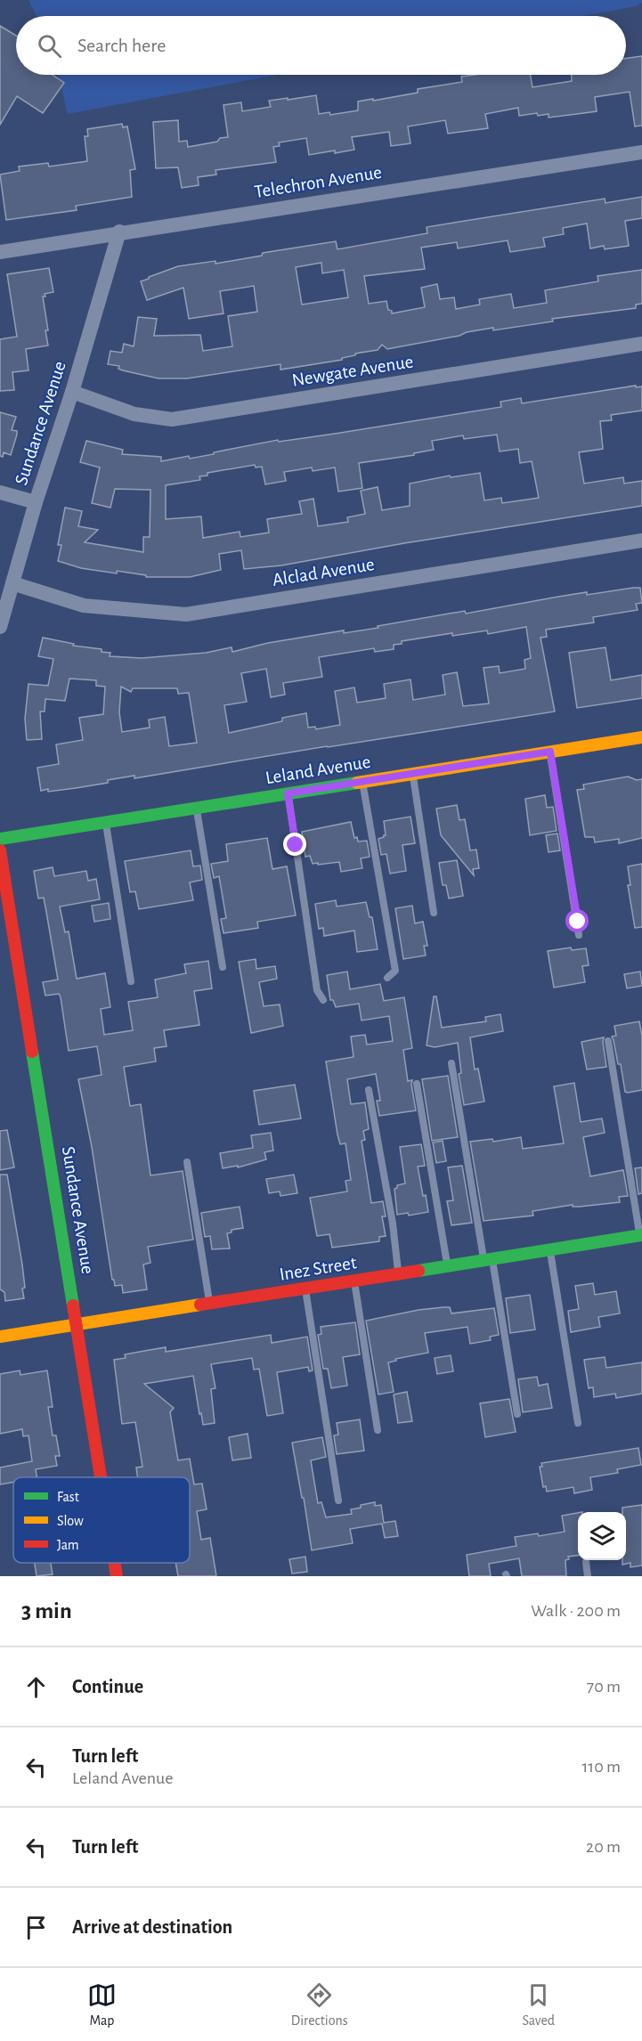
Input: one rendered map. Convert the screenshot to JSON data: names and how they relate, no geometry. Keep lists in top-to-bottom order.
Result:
{
  "streets": {
    "street": [
      "Telechron Avenue",
      "Newgate Avenue",
      "Sundance Avenue",
      "Alclad Avenue",
      "Leland Avenue",
      "Inez Street"
    ]
  },
  "crossings": [
    ["Telechron Avenue", "Sundance Avenue"],
    ["Newgate Avenue", "Sundance Avenue"],
    ["Sundance Avenue", "Alclad Avenue"],
    ["Sundance Avenue", "Inez Street"]
  ],
  "legend": ["Fast", "Slow", "Jam"],
  "page": {
    "search": "Search here",
    "heading": ["3 min", "Walk · 200 m"],
    "list": [
      ["Continue", "70 m"],
      ["Turn left", "Leland Avenue", "110 m"],
      ["Turn left", "20 m"],
      "Arrive at destination"
    ],
    "nav": ["Map", "Directions", "Saved"]
  }
}
